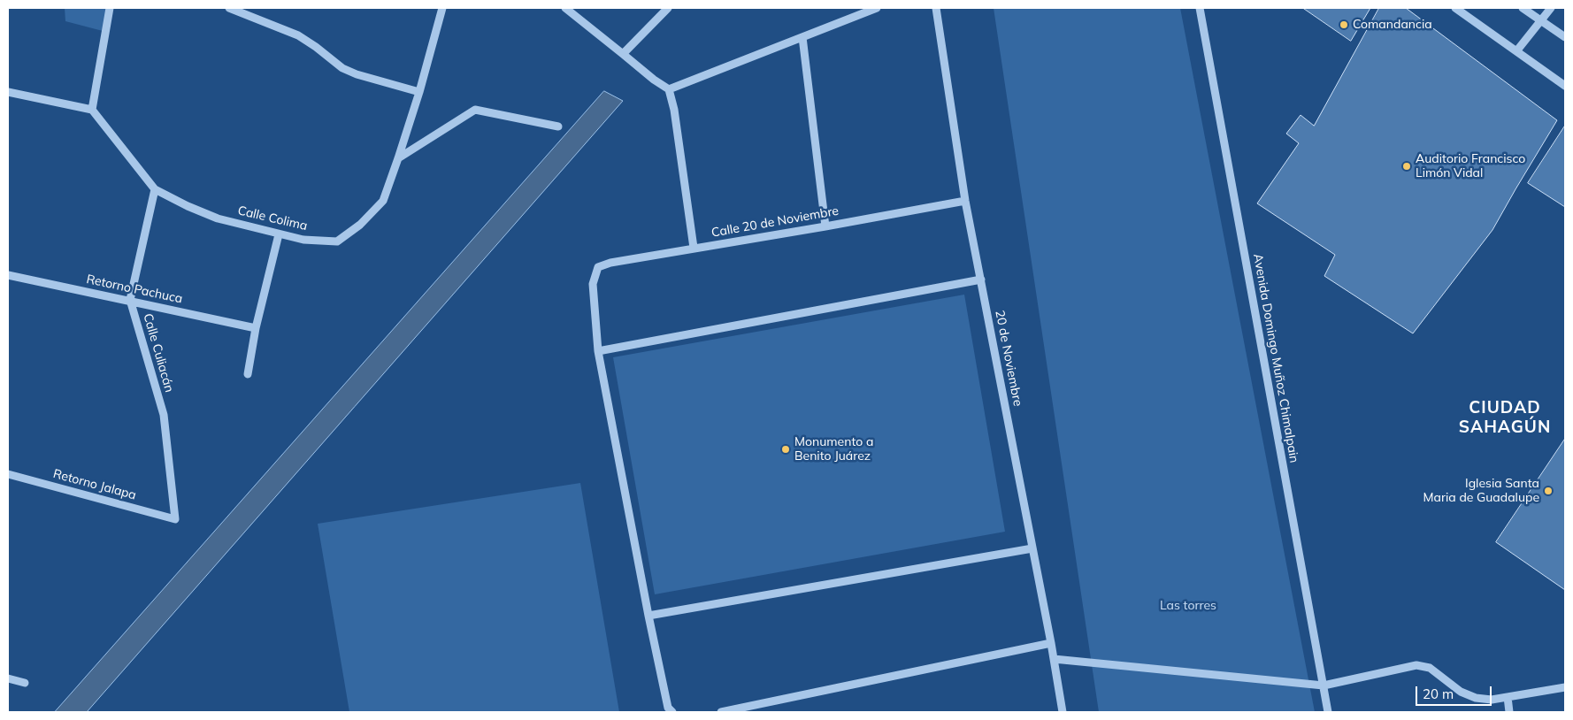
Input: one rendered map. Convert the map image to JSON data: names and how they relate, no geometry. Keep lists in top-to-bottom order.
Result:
{
  "streets": {
    "street": [
      "Calle Colima",
      "Calle 20 de Noviembre",
      "Retorno Pachuca",
      "Calle Culiacán",
      "20 de Noviembre",
      "Avenida Domingo Muñoz Chimalpain",
      "Retorno Jalapa"
    ]
  },
  "crossings": [
    ["Calle Colima", "Calle Culiacán"],
    ["Calle 20 de Noviembre", "20 de Noviembre"],
    ["Retorno Pachuca", "Calle Culiacán"],
    ["Calle Culiacán", "Retorno Jalapa"]
  ],
  "districts": ["CIUDAD SAHAGÚN"],
  "parks": ["Las torres"],
  "places": [
    "Comandancia",
    "Auditorio Francisco Limón Vidal",
    "Monumento a Benito Juárez",
    "Iglesia Santa Maria de Guadalupe"
  ],
  "scale_bar": "20 m"
}
